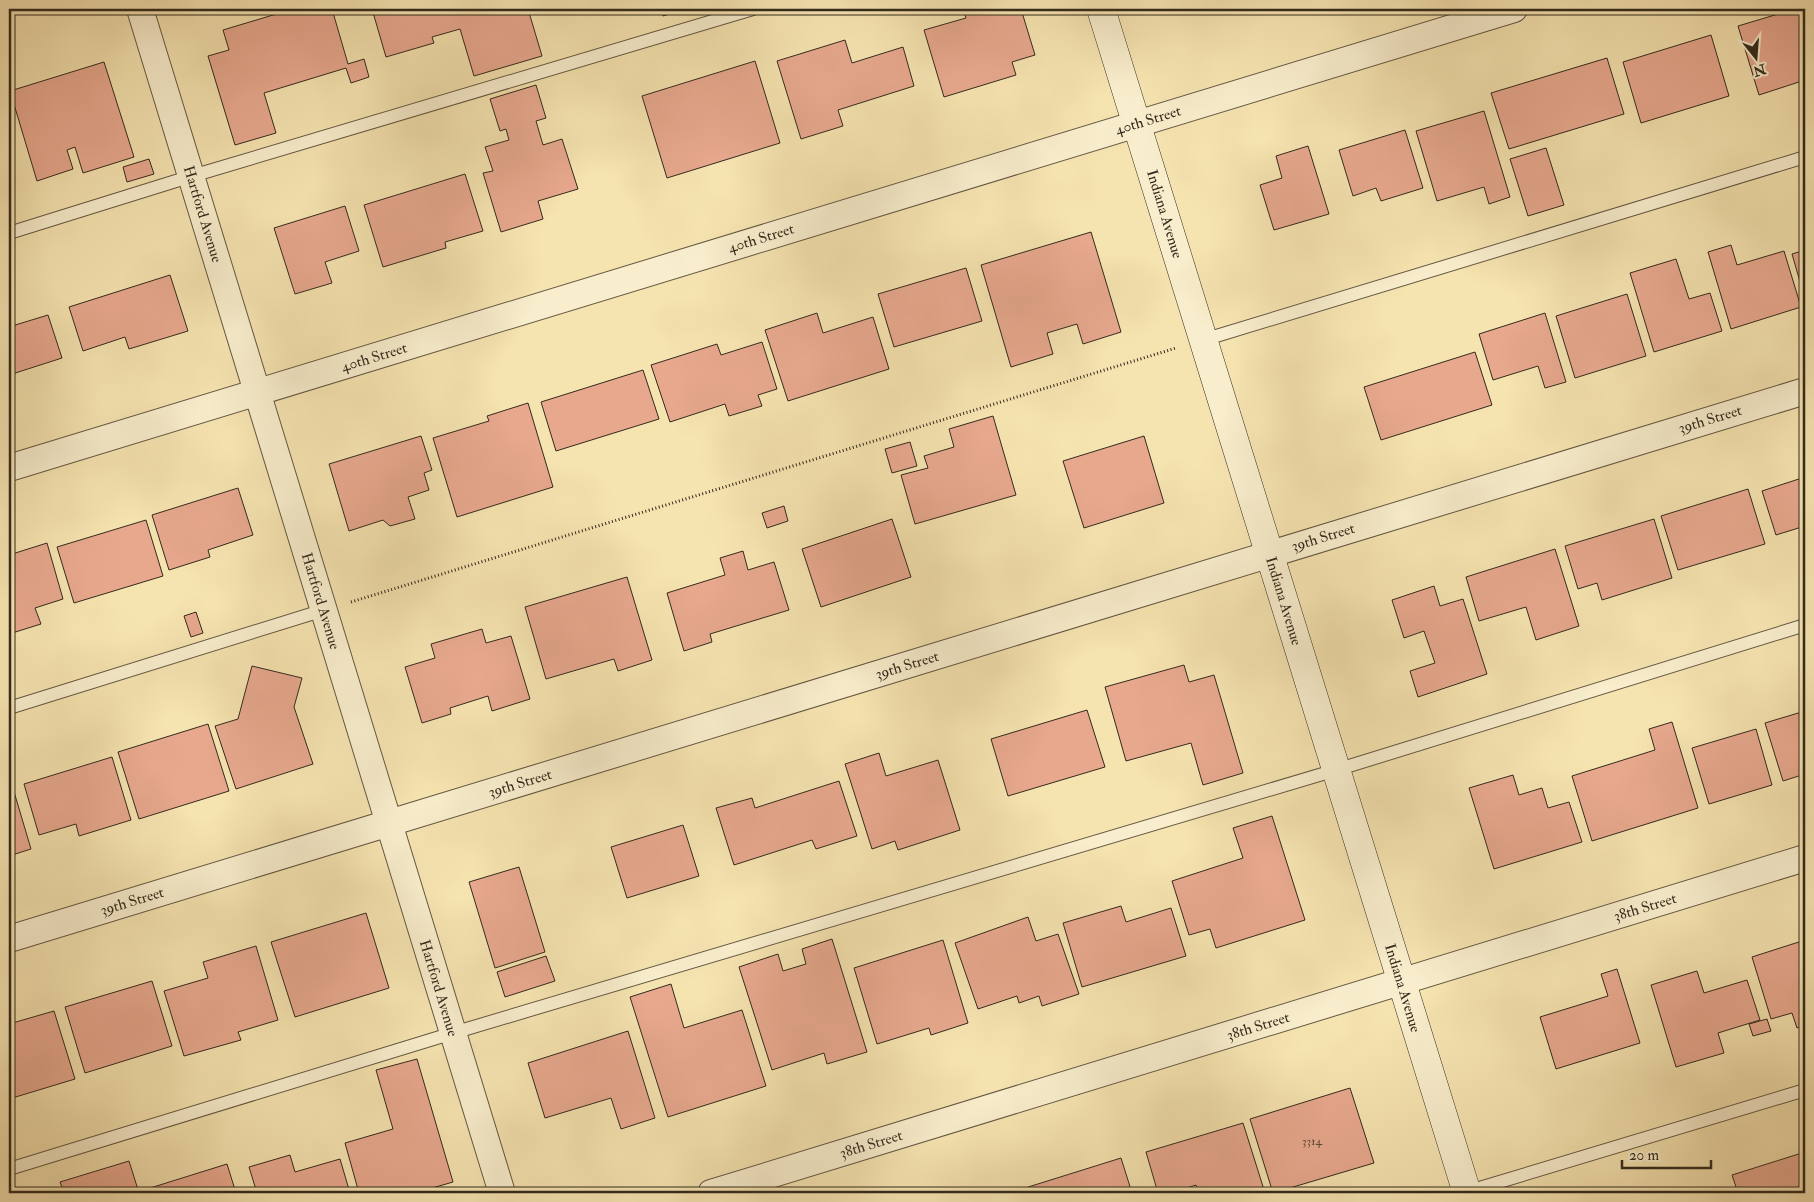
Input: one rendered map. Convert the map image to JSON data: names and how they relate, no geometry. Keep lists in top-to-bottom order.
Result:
{
  "streets": {
    "main road": ["Indiana Avenue"],
    "street": [
      "40th Street",
      "Hartford Avenue",
      "39th Street",
      "38th Street"
    ]
  },
  "crossings": [
    ["40th Street", "Hartford Avenue"],
    ["40th Street", "Indiana Avenue"],
    ["Hartford Avenue", "39th Street"],
    ["Indiana Avenue", "39th Street"],
    ["Indiana Avenue", "38th Street"]
  ],
  "house_numbers": ["3314"],
  "scale_bar": "20 m",
  "north": "bottom"
}
